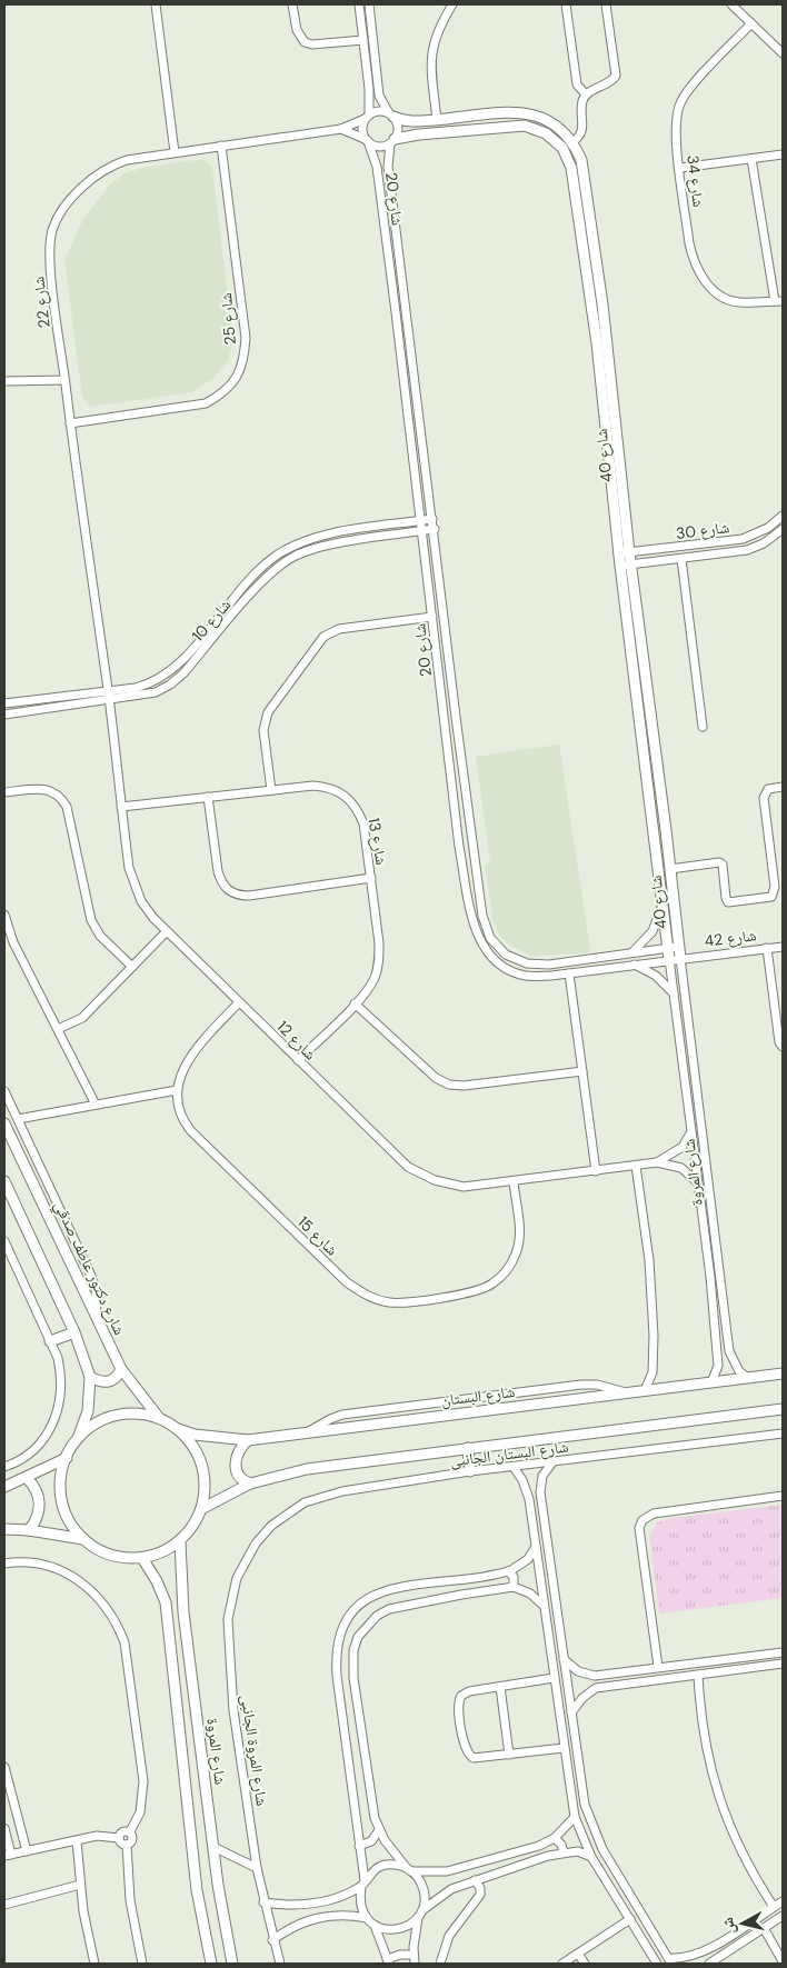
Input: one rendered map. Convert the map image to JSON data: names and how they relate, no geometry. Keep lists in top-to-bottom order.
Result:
{
  "streets": {
    "street": [
      "شارع 34",
      "شارع 20",
      "شارع 22",
      "شارع 25",
      "شارع 40",
      "شارع 30",
      "شارع 10",
      "شارع 13",
      "شارع 42",
      "شارع 12",
      "شارع المروة",
      "شارع 15",
      "شارع دكتور عاطف صدقي",
      "شارع البستان",
      "شارع البستان الجانبى",
      "شارع المروة الجانبى"
    ]
  },
  "crossings": [
    ["شارع 20", "شارع 22"],
    ["شارع 20", "شارع 40"],
    ["شارع 20", "شارع 10"],
    ["شارع 20", "شارع 42"],
    ["شارع 20", "شارع المروة"],
    ["شارع 22", "شارع 25"],
    ["شارع 22", "شارع 40"],
    ["شارع 22", "شارع 10"],
    ["شارع 22", "شارع 12"],
    ["شارع 40", "شارع 30"],
    ["شارع 40", "شارع 42"],
    ["شارع 40", "شارع المروة"],
    ["شارع 10", "شارع 12"],
    ["شارع 13", "شارع 12"],
    ["شارع 42", "شارع المروة"],
    ["شارع 12", "شارع المروة"],
    ["شارع 12", "شارع 15"],
    ["شارع المروة", "شارع دكتور عاطف صدقي"],
    ["شارع المروة", "شارع البستان"],
    ["شارع دكتور عاطف صدقي", "شارع البستان"],
    ["شارع البستان الجانبى", "شارع المروة الجانبى"]
  ],
  "north": "left"
}
